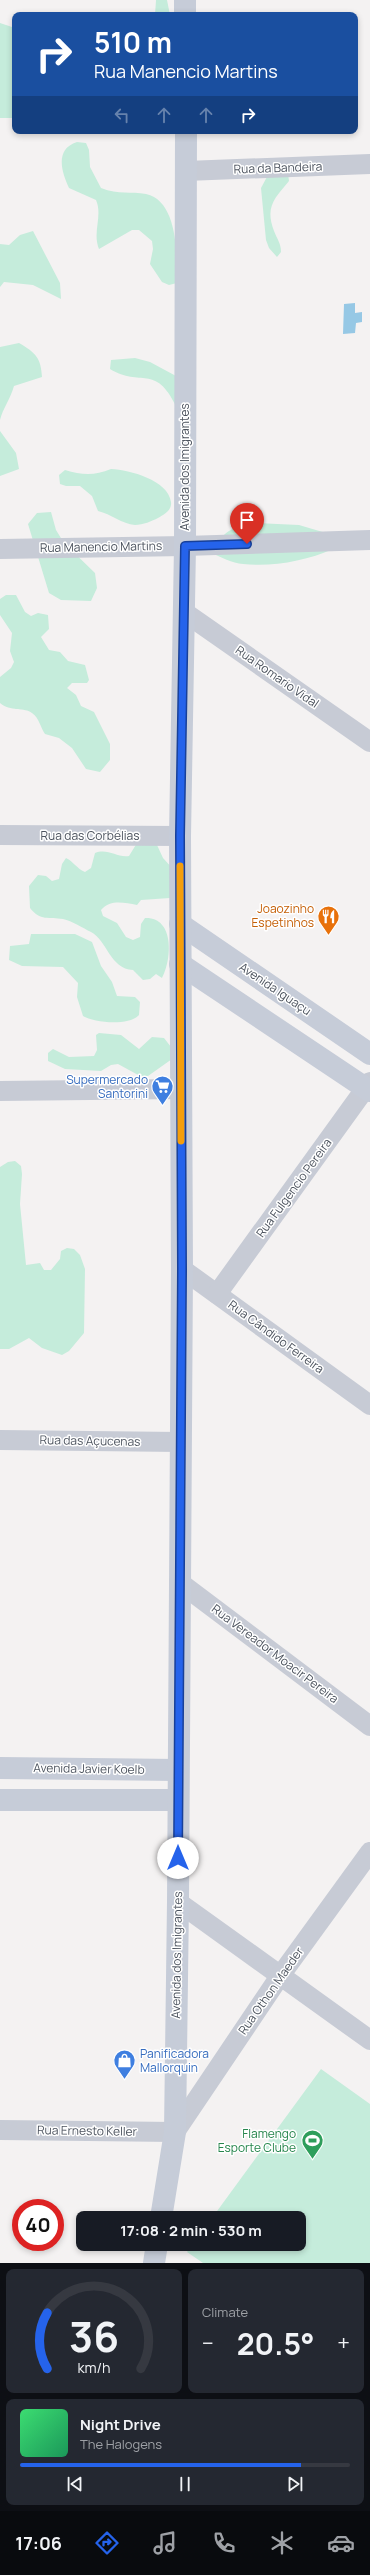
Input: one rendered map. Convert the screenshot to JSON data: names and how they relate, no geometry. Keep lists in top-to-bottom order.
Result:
{
  "streets": {
    "street": [
      "Rua da Bandeira",
      "Avenida dos Imigrantes",
      "Rua Manencio Martins",
      "Rua Romario Vidal",
      "Rua das Corbélias",
      "Avenida Iguaçu",
      "Rua Fulgencio Pereira",
      "Rua Cândido Ferreira",
      "Rua das Açucenas",
      "Rua Vereador Moacir Pereira",
      "Avenida Javier Koelb",
      "Rua Othon Maeder",
      "Rua Ernesto Keller"
    ]
  },
  "crossings": [
    ["Rua da Bandeira", "Avenida dos Imigrantes"],
    ["Avenida dos Imigrantes", "Rua Manencio Martins"],
    ["Avenida dos Imigrantes", "Rua Romario Vidal"],
    ["Avenida dos Imigrantes", "Rua das Corbélias"],
    ["Avenida dos Imigrantes", "Avenida Iguaçu"],
    ["Avenida dos Imigrantes", "Rua Cândido Ferreira"],
    ["Avenida dos Imigrantes", "Rua das Açucenas"],
    ["Avenida dos Imigrantes", "Rua Vereador Moacir Pereira"],
    ["Avenida dos Imigrantes", "Avenida Javier Koelb"],
    ["Avenida dos Imigrantes", "Rua Othon Maeder"],
    ["Avenida dos Imigrantes", "Rua Ernesto Keller"],
    ["Rua Fulgencio Pereira", "Rua Cândido Ferreira"],
    ["Rua Othon Maeder", "Rua Ernesto Keller"]
  ],
  "places": {
    "restaurant": ["Joaozinho Espetinhos"],
    "supermarket": ["Supermercado Santorini"],
    "shop": ["Panificadora Mallorquin"],
    "sports": ["Flamengo Esporte Clube"]
  },
  "page": {
    "turn": ["510 m", "Rua Manencio Martins"],
    "limit": "40",
    "trip": "17:08 · 2 min · 530 m",
    "tile": "Climate",
    "heat": ["−", "20.5°", "+"],
    "song": ["Night Drive", "The Halogens"],
    "tabs": "17:06",
    "gauge": ["36", "km/h"]
  }
}
